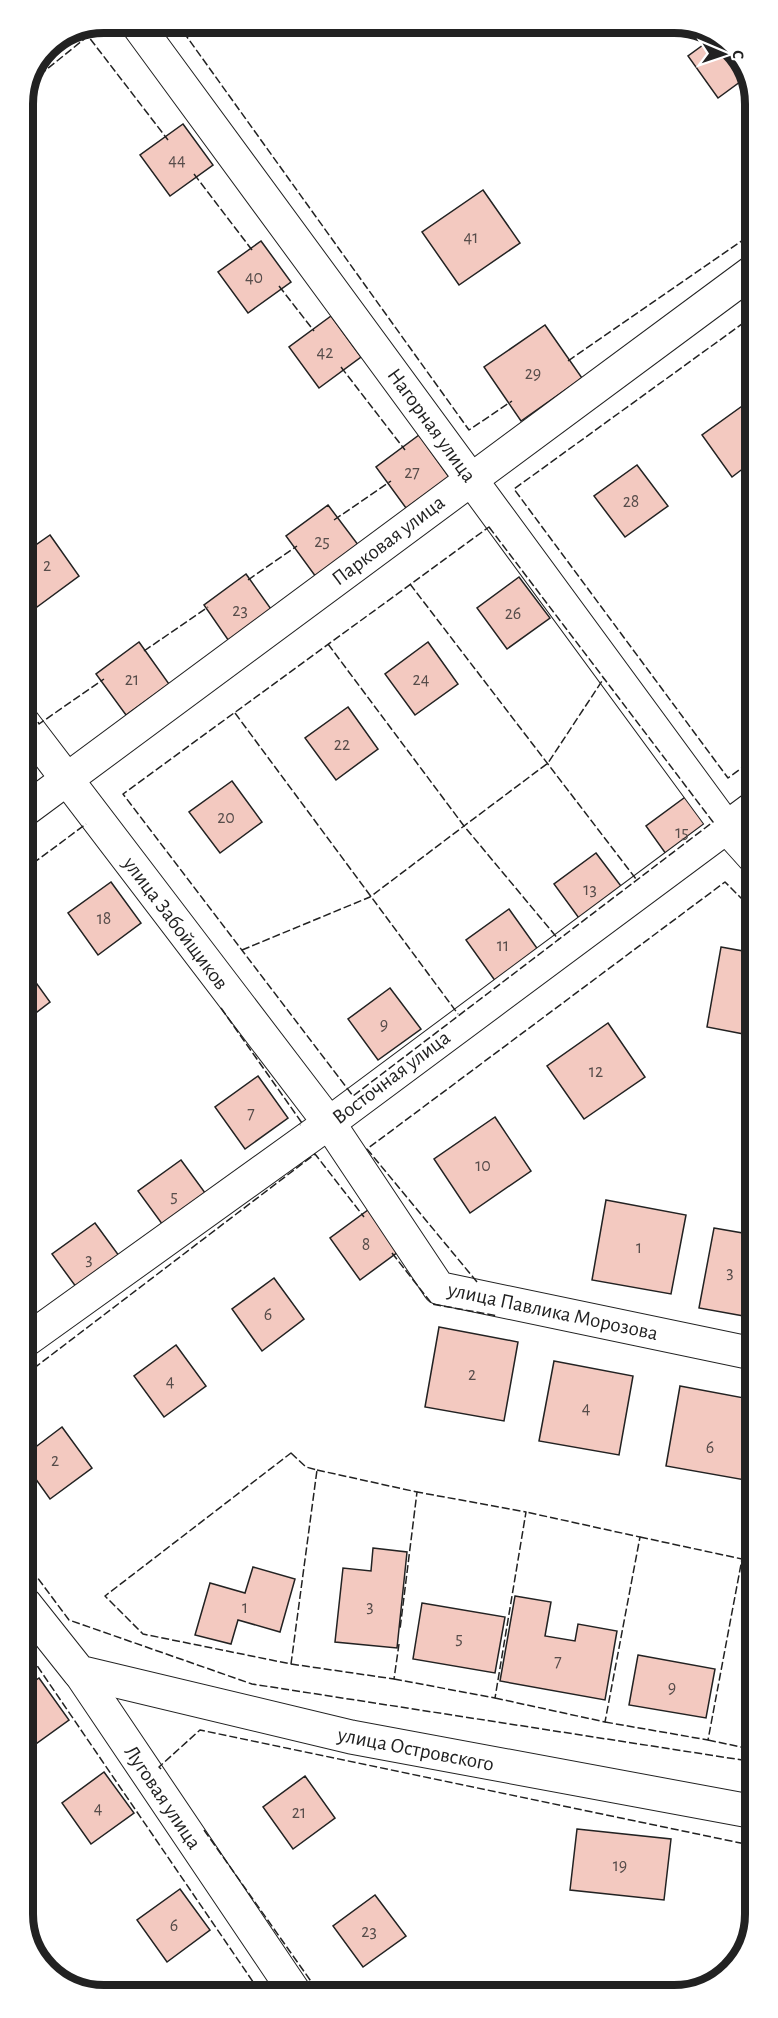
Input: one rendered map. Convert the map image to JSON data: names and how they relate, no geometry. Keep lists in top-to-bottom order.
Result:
{
  "streets": {
    "main road": ["улица Островского", "Луговая улица"],
    "street": [
      "Нагорная улица",
      "Парковая улица",
      "улица Забойщиков",
      "Восточная улица",
      "улица Павлика Морозова"
    ]
  },
  "crossings": [
    ["Нагорная улица", "Парковая улица"],
    ["Нагорная улица", "Восточная улица"],
    ["Парковая улица", "улица Забойщиков"],
    ["улица Забойщиков", "Восточная улица"],
    ["улица Забойщиков", "улица Павлика Морозова"],
    ["Восточная улица", "улица Павлика Морозова"],
    ["улица Островского", "Луговая улица"]
  ],
  "house_numbers": [
    "44",
    "41",
    "40",
    "42",
    "29",
    "27",
    "28",
    "25",
    "2",
    "23",
    "26",
    "21",
    "24",
    "22",
    "20",
    "15",
    "13",
    "18",
    "11",
    "9",
    "12",
    "7",
    "10",
    "5",
    "8",
    "1",
    "3",
    "3",
    "6",
    "2",
    "4",
    "4",
    "6",
    "2",
    "3",
    "1",
    "5",
    "7",
    "9",
    "4",
    "21",
    "19",
    "6",
    "23"
  ],
  "north": "right"
}
